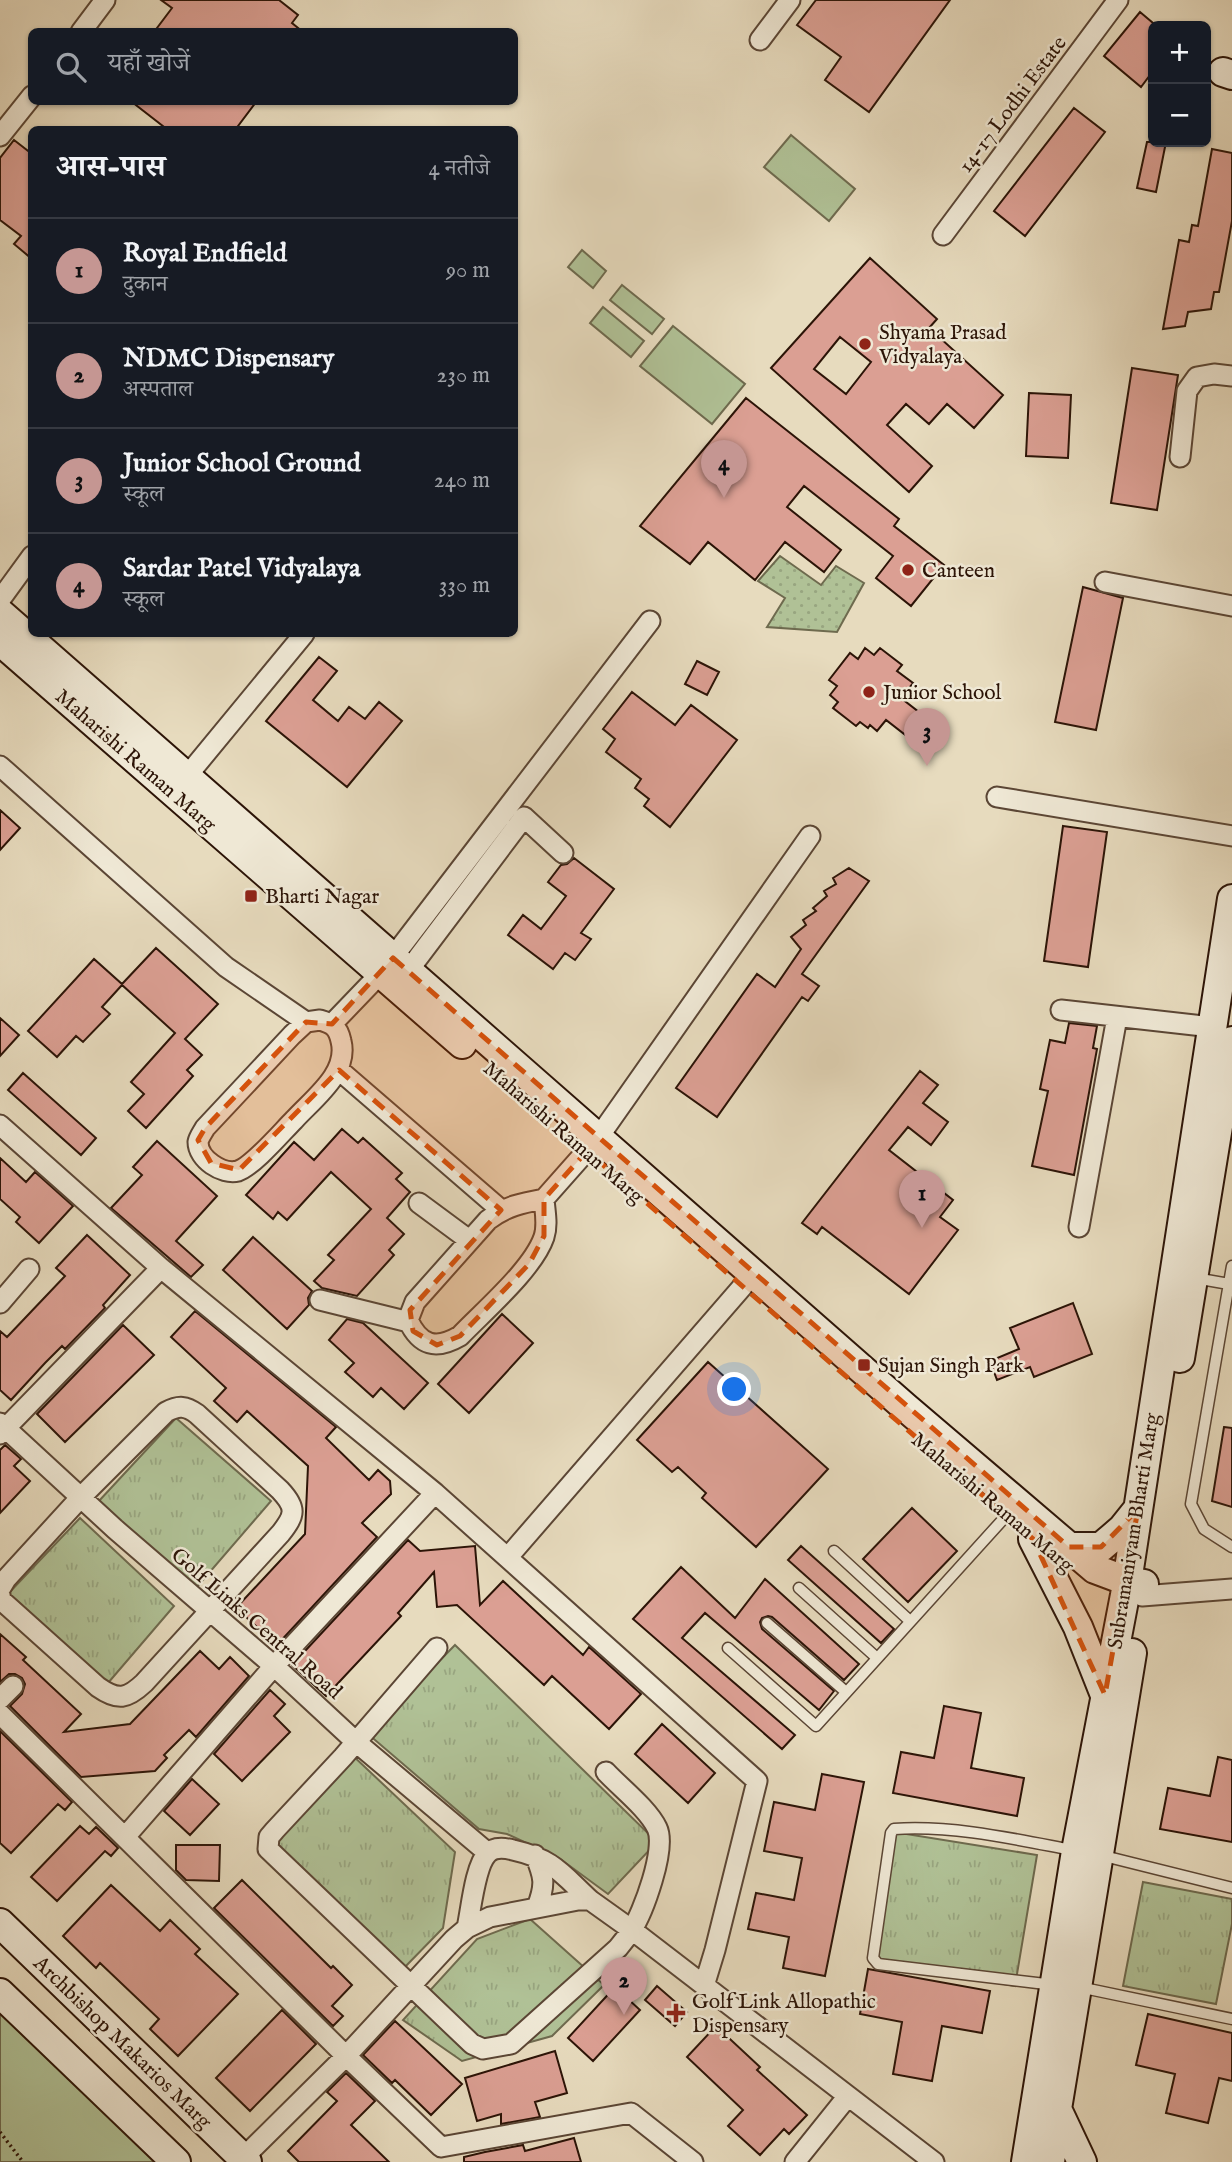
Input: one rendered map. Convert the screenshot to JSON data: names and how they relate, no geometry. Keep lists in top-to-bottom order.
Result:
{
  "streets": {
    "main road": ["Maharishi Raman Marg", "Subramaniyam Bharti Marg", "Archbishop Makarios Marg"],
    "street": ["14-17 Lodhi Estate", "Golf Links Central Road"]
  },
  "crossings": [
    ["Maharishi Raman Marg", "Subramaniyam Bharti Marg"]
  ],
  "places": {
    "other": ["Shyama Prasad Vidyalaya", "Canteen", "Junior School"],
    "transit": ["Bharti Nagar", "Sujan Singh Park"],
    "health": ["Golf Link Allopathic Dispensary"]
  },
  "page": {
    "map_buttons": ["+", "−"],
    "search": "यहाँ खोजें",
    "heading": ["आस-पास", "4 नतीजे"],
    "list": [
      {
        "mark": "1",
        "name": "Royal Endfield",
        "note": "दुकान",
        "value": "90 m"
      },
      {
        "mark": "2",
        "name": "NDMC Dispensary",
        "note": "अस्पताल",
        "value": "230 m"
      },
      {
        "mark": "3",
        "name": "Junior School Ground",
        "note": "स्कूल",
        "value": "240 m"
      },
      {
        "mark": "4",
        "name": "Sardar Patel Vidyalaya",
        "note": "स्कूल",
        "value": "330 m"
      }
    ],
    "pins": [
      "4",
      "3",
      "1",
      "2"
    ]
  }
}
